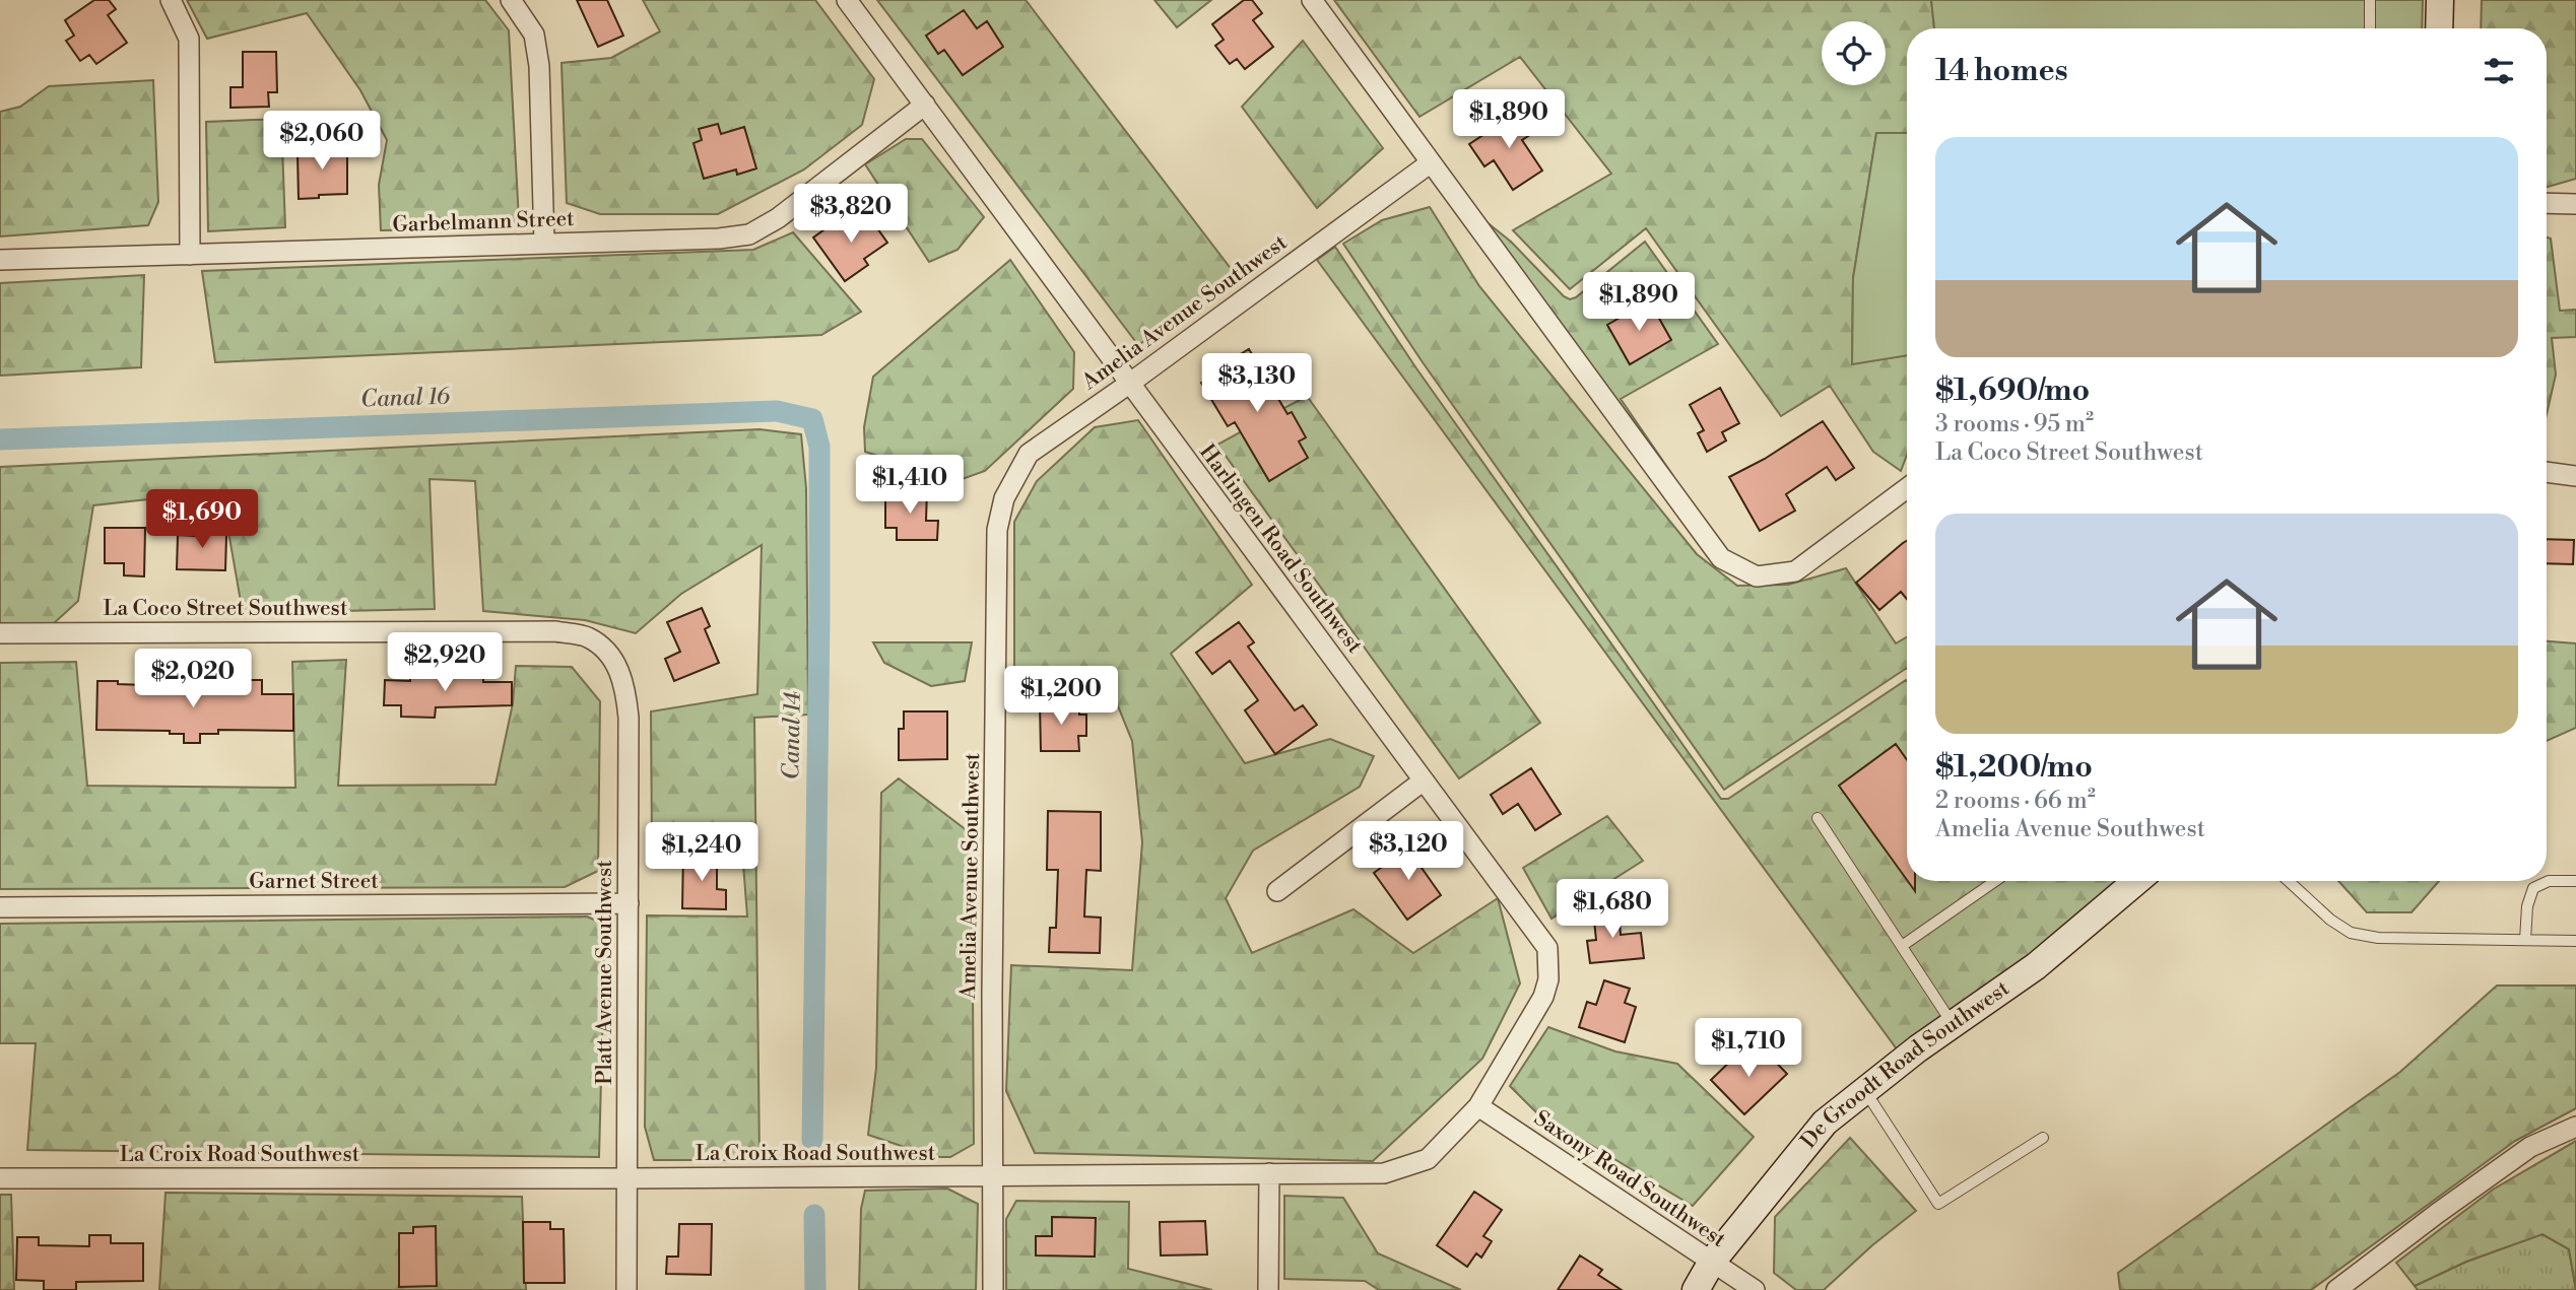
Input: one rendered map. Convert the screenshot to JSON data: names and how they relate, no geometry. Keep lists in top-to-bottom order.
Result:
{
  "streets": {
    "street": [
      "Garbelmann Street",
      "Amelia Avenue Southwest",
      "Harlingen Road Southwest",
      "La Coco Street Southwest",
      "Garnet Street",
      "Platt Avenue Southwest",
      "De Groodt Road Southwest",
      "La Croix Road Southwest",
      "Saxony Road Southwest"
    ]
  },
  "crossings": [
    ["Garbelmann Street", "Harlingen Road Southwest"],
    ["Amelia Avenue Southwest", "Harlingen Road Southwest"],
    ["Amelia Avenue Southwest", "La Croix Road Southwest"],
    ["Harlingen Road Southwest", "La Croix Road Southwest"],
    ["La Coco Street Southwest", "Platt Avenue Southwest"],
    ["Garnet Street", "Platt Avenue Southwest"],
    ["Platt Avenue Southwest", "La Croix Road Southwest"],
    ["De Groodt Road Southwest", "Saxony Road Southwest"],
    ["La Croix Road Southwest", "Saxony Road Southwest"]
  ],
  "water": ["Canal 16", "Canal 14"],
  "page": {
    "heading": "14 homes",
    "price": [
      "$1,890",
      "$2,060",
      "$3,820",
      "$1,890",
      "$3,130",
      "$1,410",
      "$1,690",
      "$2,920",
      "$2,020",
      "$1,200",
      "$3,120",
      "$1,240",
      "$1,680",
      "$1,710"
    ],
    "list": [
      {
        "name": "$1,690/mo",
        "note": "3 rooms · 95 m² · La Coco Street Southwest"
      },
      {
        "name": "$1,200/mo",
        "note": "2 rooms · 66 m² · Amelia Avenue Southwest"
      }
    ]
  }
}
